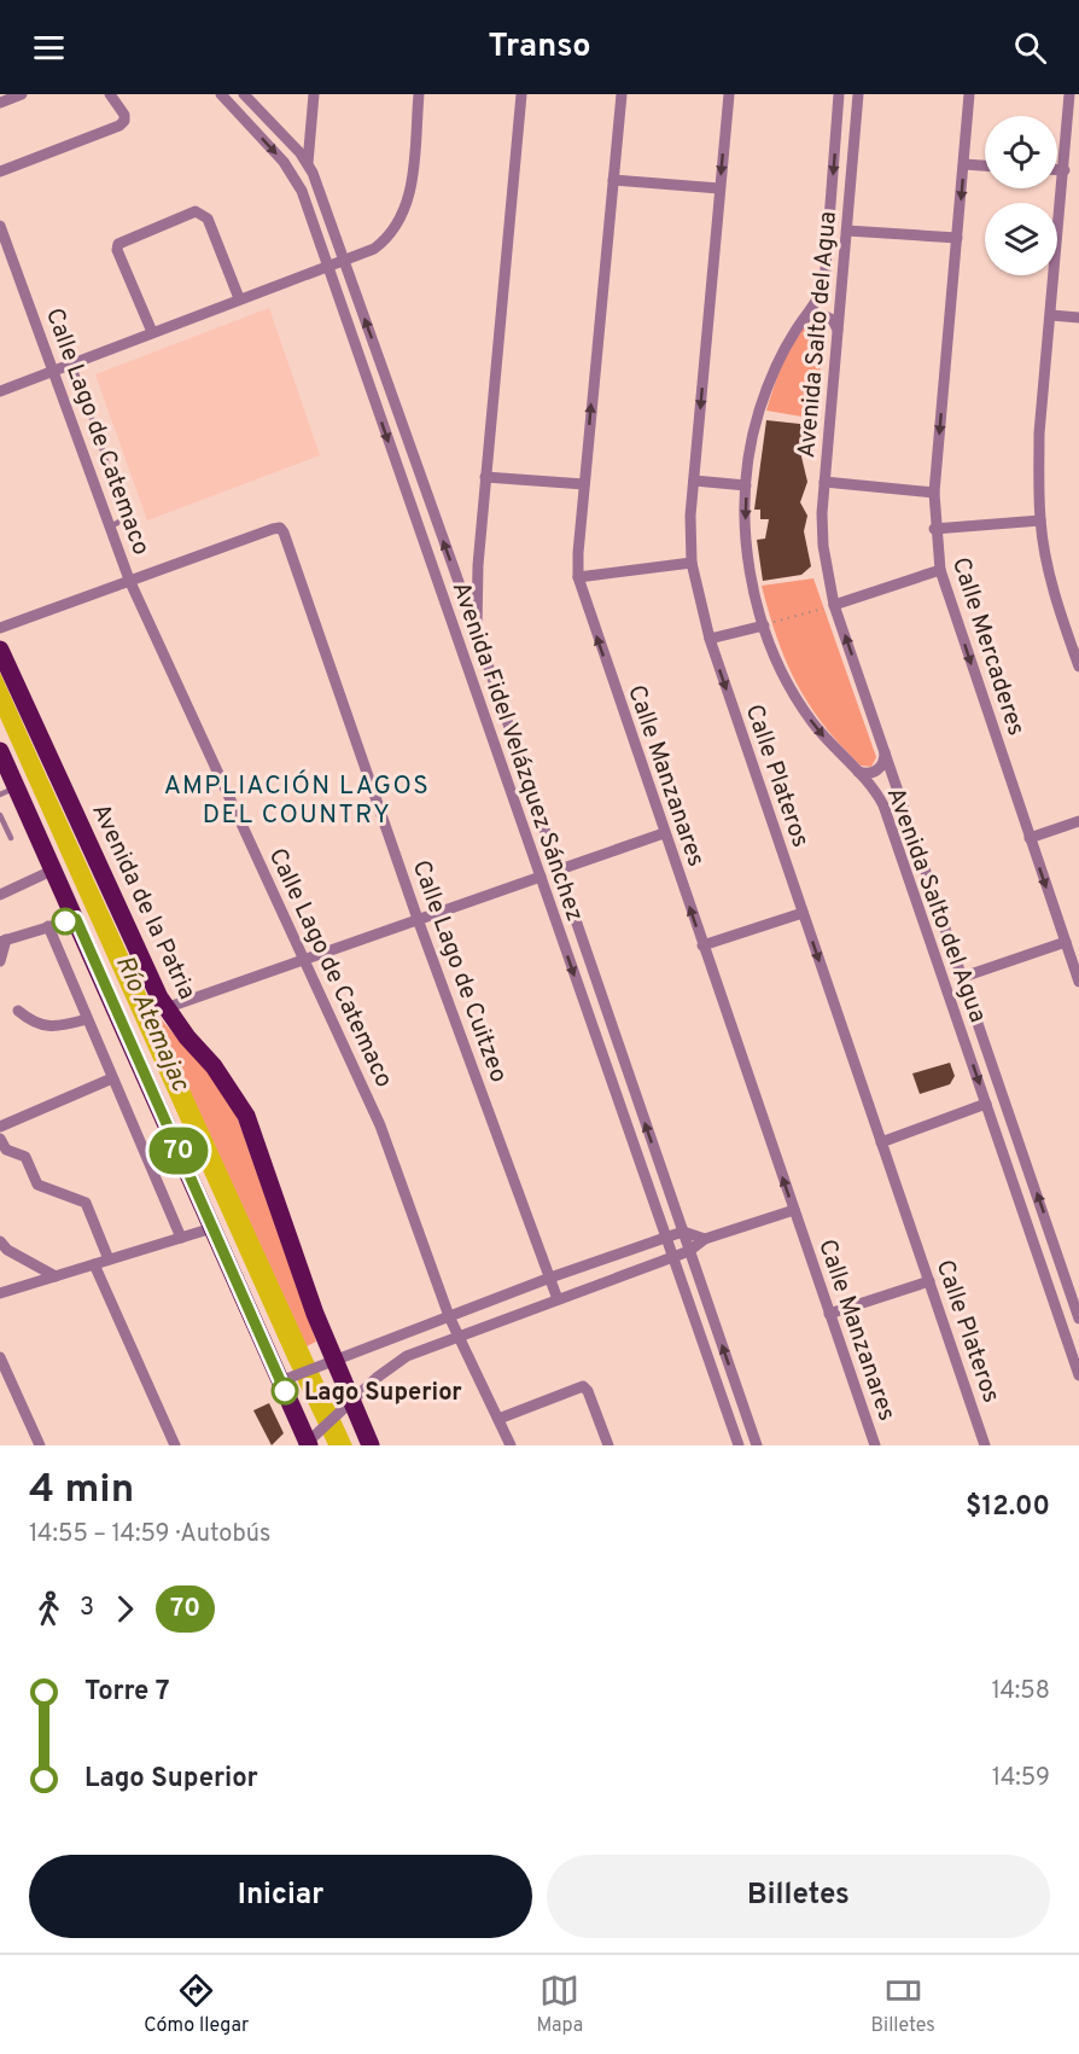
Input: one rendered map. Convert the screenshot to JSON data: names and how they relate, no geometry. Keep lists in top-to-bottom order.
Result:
{
  "streets": {
    "main road": ["Avenida de la Patria"],
    "street": [
      "Avenida Salto del Agua",
      "Calle Lago de Catemaco",
      "Calle Mercaderes",
      "Avenida Fidel Velázquez Sánchez",
      "Calle Manzanares",
      "Calle Plateros",
      "Calle Lago de Cuitzeo"
    ]
  },
  "crossings": [
    ["Calle Lago de Catemaco", "Calle Lago de Cuitzeo"]
  ],
  "one_way": ["Calle Mercaderes", "Calle Manzanares", "Calle Plateros"],
  "districts": ["AMPLIACIÓN LAGOS DEL COUNTRY"],
  "water": ["Río Atemajac"],
  "places": ["Lago Superior"],
  "lines": ["bus line 70"],
  "page": {
    "header": "Transo",
    "on_map": "70",
    "heading": ["4 min", "14:55 – 14:59 · Autobús", "$12.00"],
    "legs": ["3", "70"],
    "list": [
      {
        "name": "Torre 7",
        "value": "14:58"
      },
      {
        "name": "Lago Superior",
        "value": "14:59"
      }
    ],
    "buttons": ["Iniciar", "Billetes"],
    "tabs": ["Cómo llegar", "Mapa", "Billetes"]
  }
}
